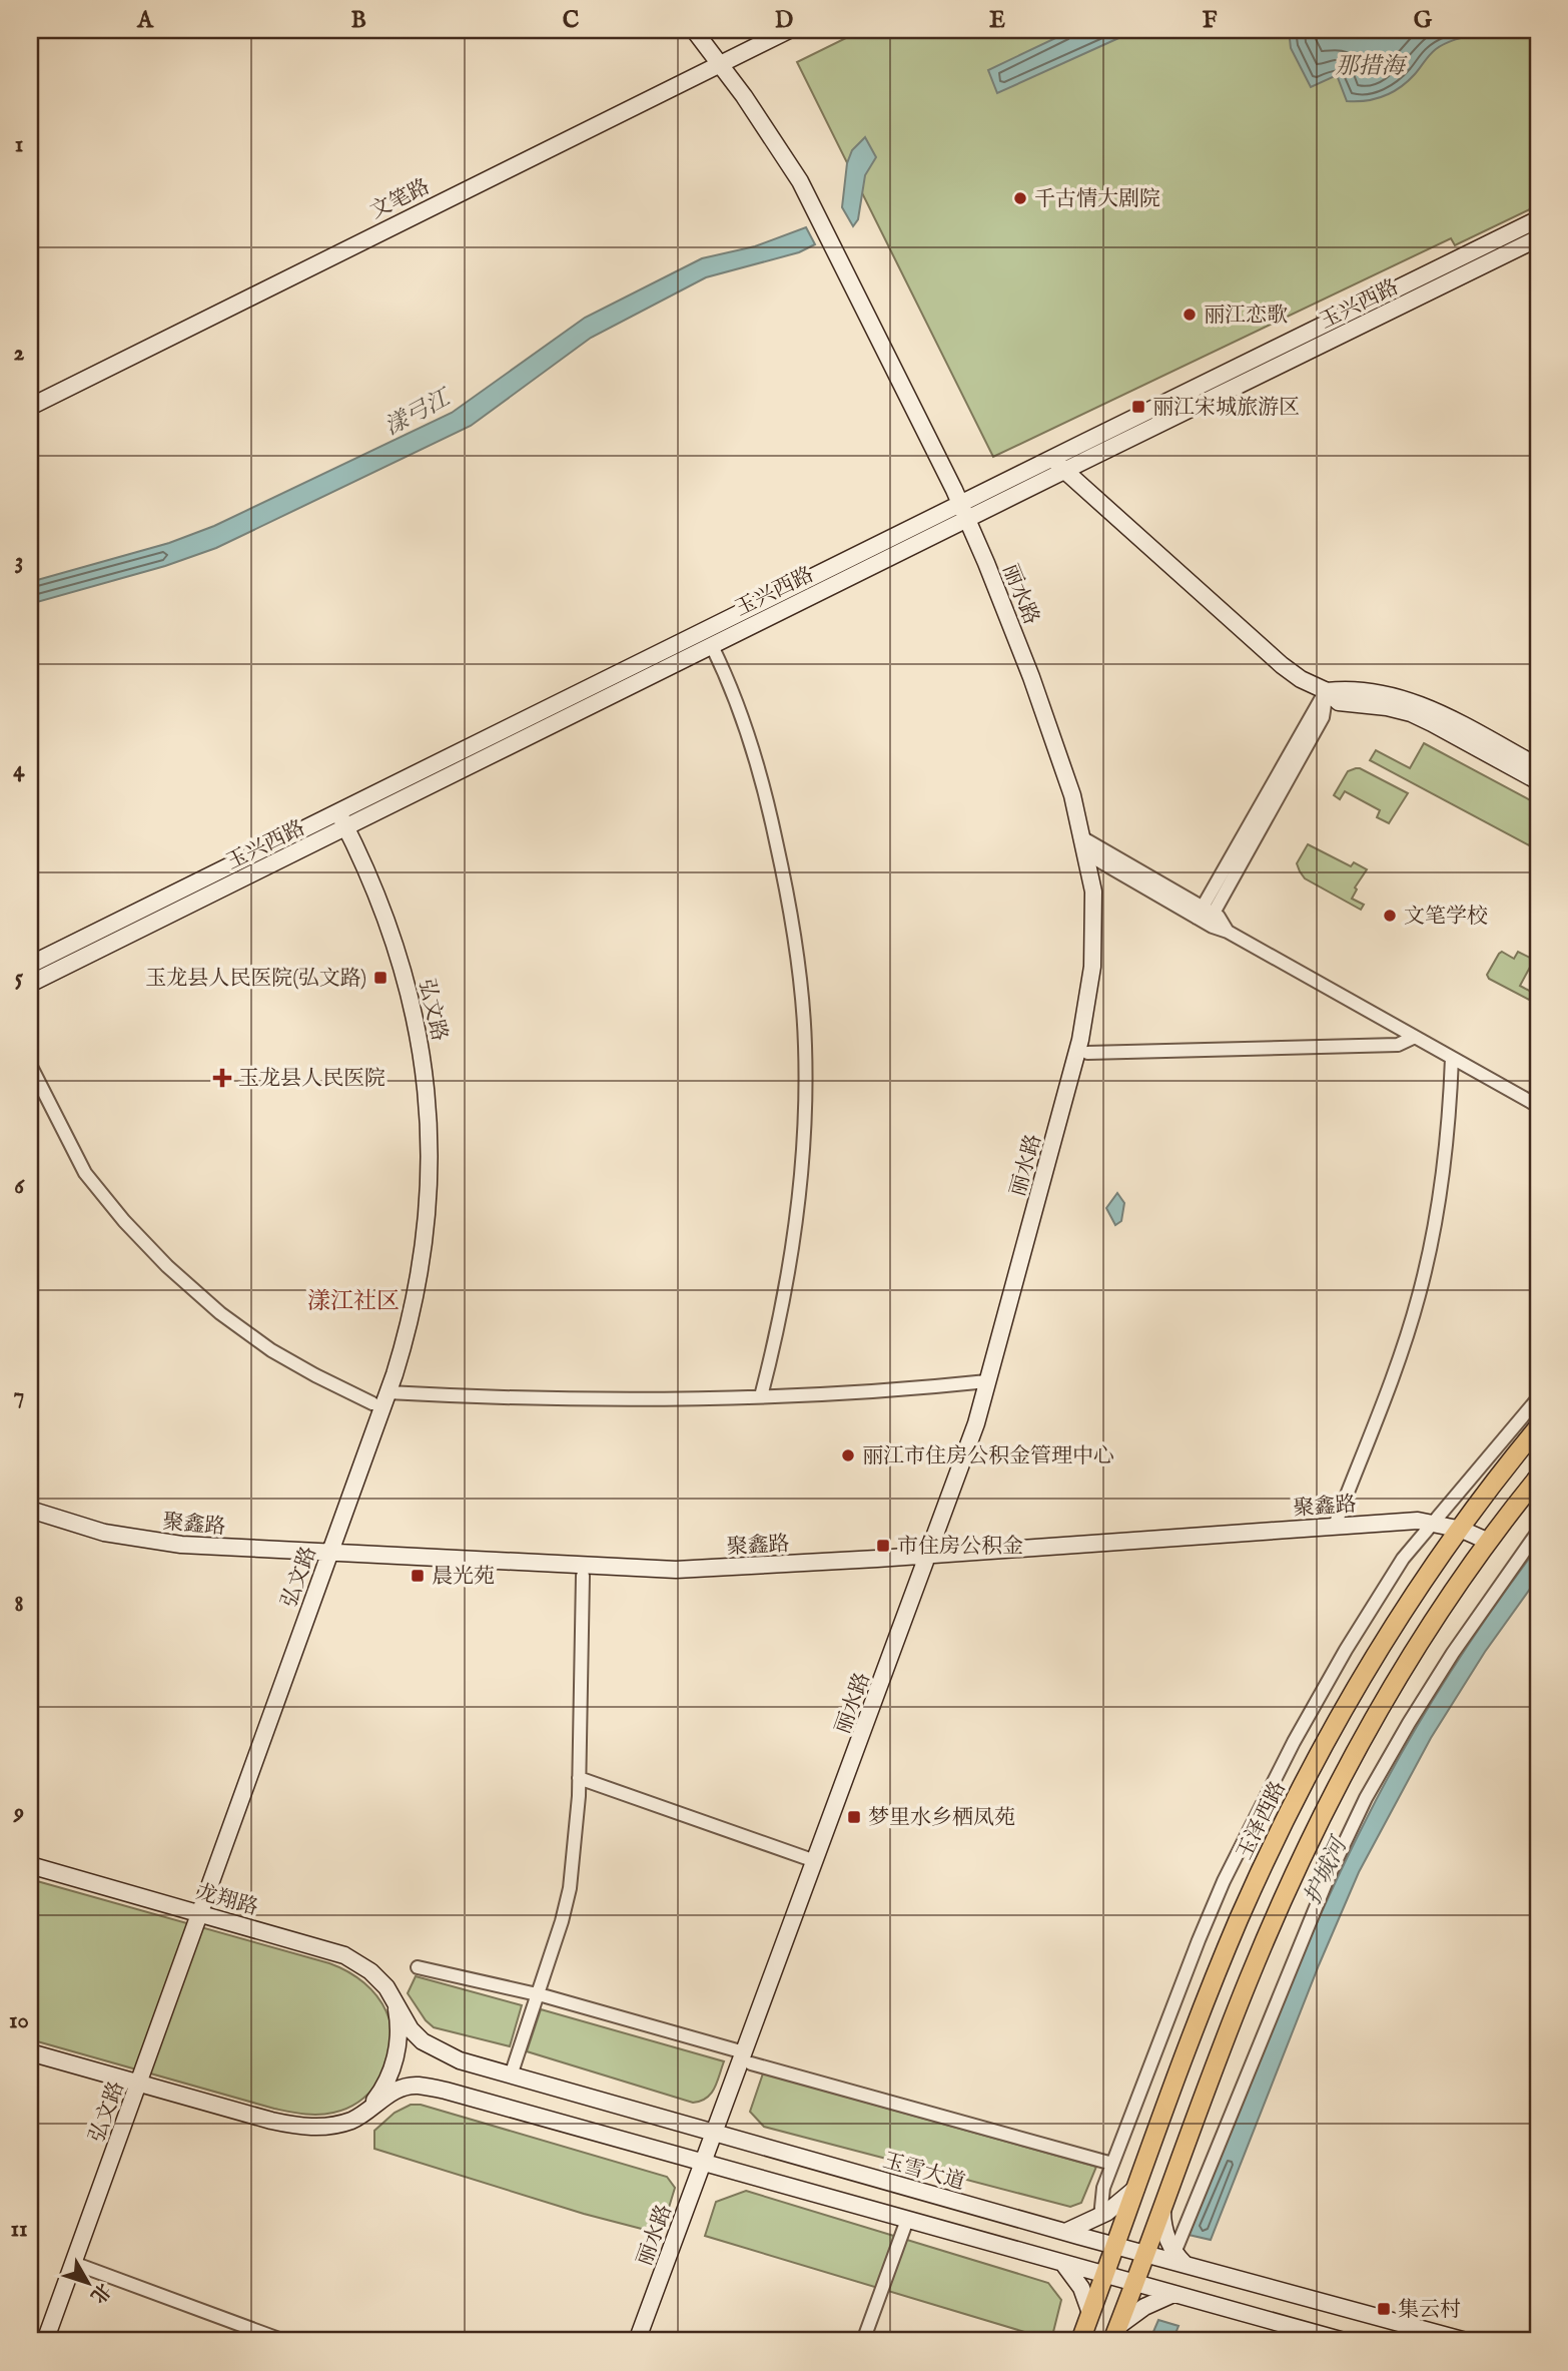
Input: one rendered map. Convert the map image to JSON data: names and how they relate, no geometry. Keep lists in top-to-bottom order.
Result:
{
  "streets": {
    "main road": [
      "文笔路",
      "玉兴西路",
      "丽水路",
      "弘文路",
      "聚鑫路",
      "玉泽西路",
      "龙翔路",
      "玉雪大道"
    ]
  },
  "crossings": [
    ["文笔路", "丽水路"],
    ["玉兴西路", "丽水路"],
    ["玉兴西路", "弘文路"],
    ["丽水路", "聚鑫路"],
    ["丽水路", "玉雪大道"],
    ["弘文路", "聚鑫路"],
    ["弘文路", "龙翔路"],
    ["聚鑫路", "玉泽西路"],
    ["玉泽西路", "玉雪大道"],
    ["龙翔路", "玉雪大道"]
  ],
  "districts": ["漾江社区"],
  "water": ["那措海", "漾弓江", "护城河"],
  "places": {
    "other": [
      "千古情大剧院",
      "丽江恋歌",
      "文笔学校",
      "丽江市住房公积金管理中心"
    ],
    "transit": [
      "丽江宋城旅游区",
      "玉龙县人民医院(弘文路)",
      "市住房公积金",
      "晨光苑",
      "梦里水乡栖凤苑",
      "集云村"
    ],
    "health": ["玉龙县人民医院"]
  },
  "north": "bottom right",
  "grid": {
    "columns": [
      "A",
      "B",
      "C",
      "D",
      "E",
      "F",
      "G"
    ],
    "rows": [
      "1",
      "2",
      "3",
      "4",
      "5",
      "6",
      "7",
      "8",
      "9",
      "10",
      "11"
    ]
  }
}
